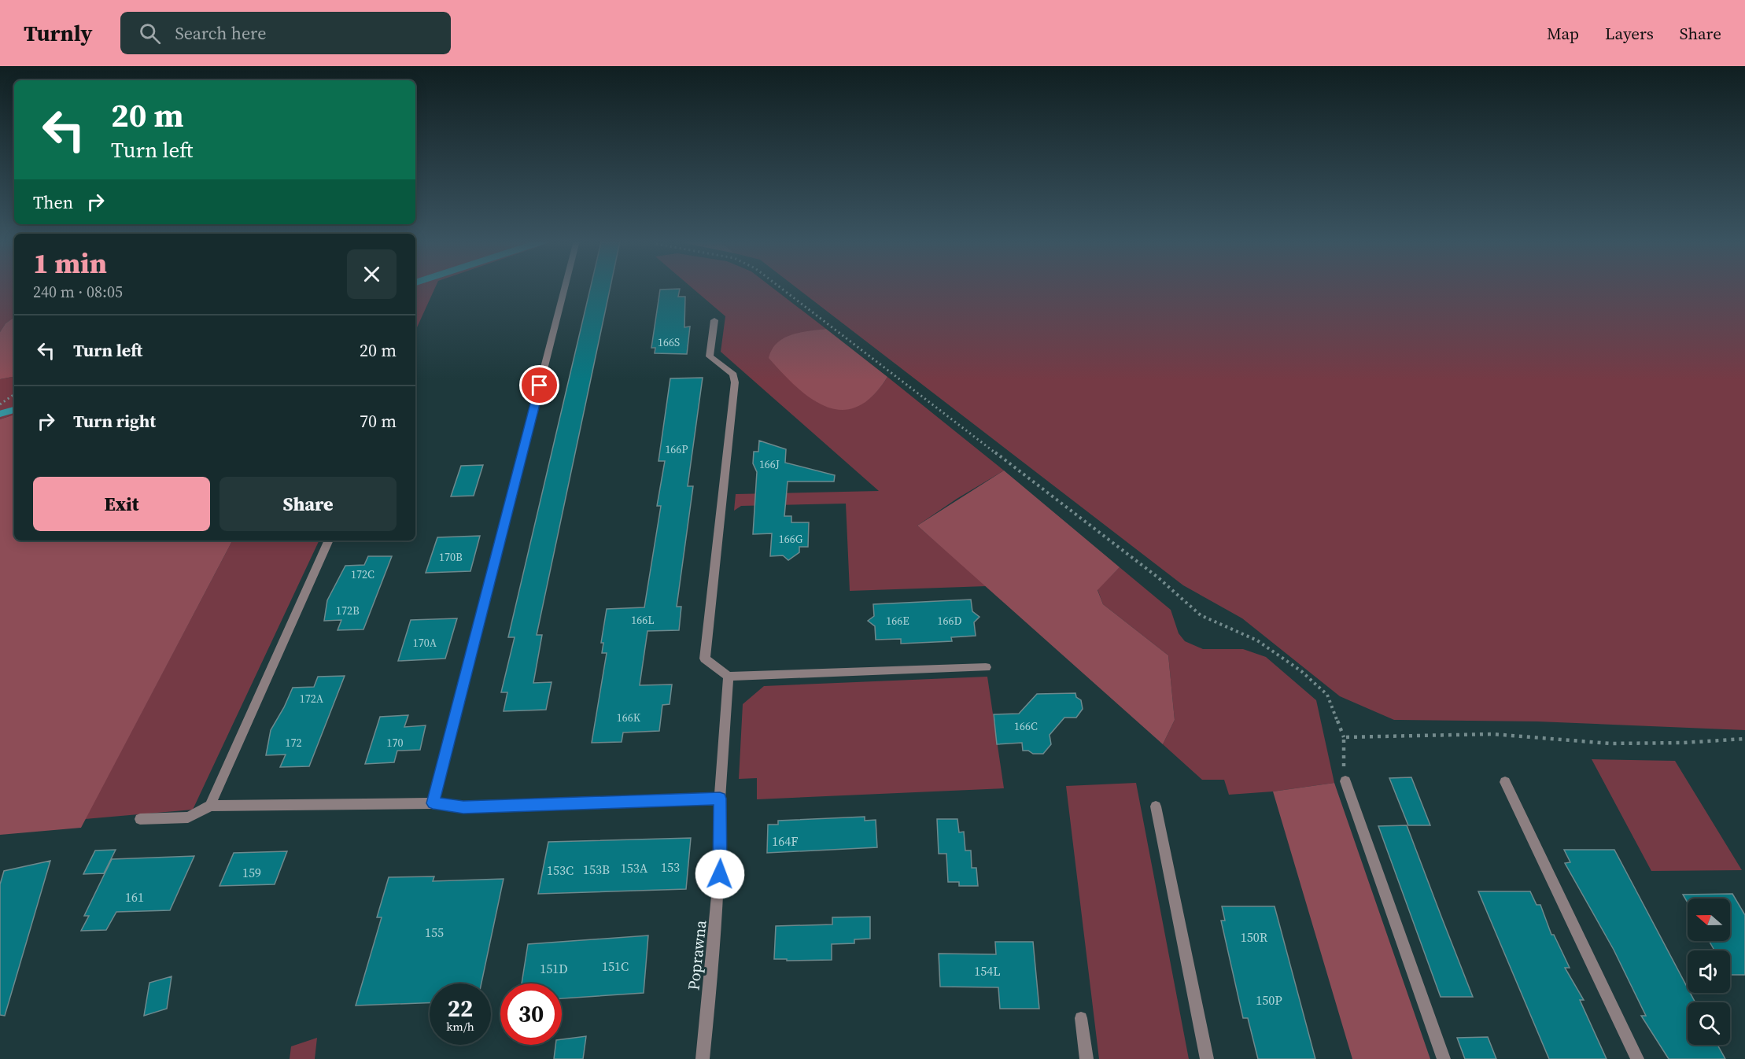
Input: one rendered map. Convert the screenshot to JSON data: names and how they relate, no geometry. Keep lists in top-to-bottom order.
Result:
{
  "streets": {
    "street": ["Poprawna"]
  },
  "house_numbers": [
    "166S",
    "166P",
    "166J",
    "166G",
    "170B",
    "172C",
    "172B",
    "166L",
    "166E",
    "166D",
    "170A",
    "172A",
    "166K",
    "166C",
    "172",
    "170",
    "164F",
    "153",
    "153A",
    "153B",
    "153C",
    "159",
    "161",
    "155",
    "150R",
    "151C",
    "151D",
    "154L",
    "150P"
  ],
  "north": "left",
  "page": {
    "header": "Turnly",
    "search": "Search here",
    "nav": ["Map", "Layers", "Share"],
    "turn": ["20 m", "Turn left"],
    "then": "Then",
    "heading": ["1 min", "240 m · 08:05"],
    "list": [
      {
        "name": "Turn left",
        "value": "20 m"
      },
      {
        "name": "Turn right",
        "value": "70 m"
      }
    ],
    "buttons": ["Exit", "Share"],
    "speed": "22 km/h",
    "limit": "30"
  }
}
